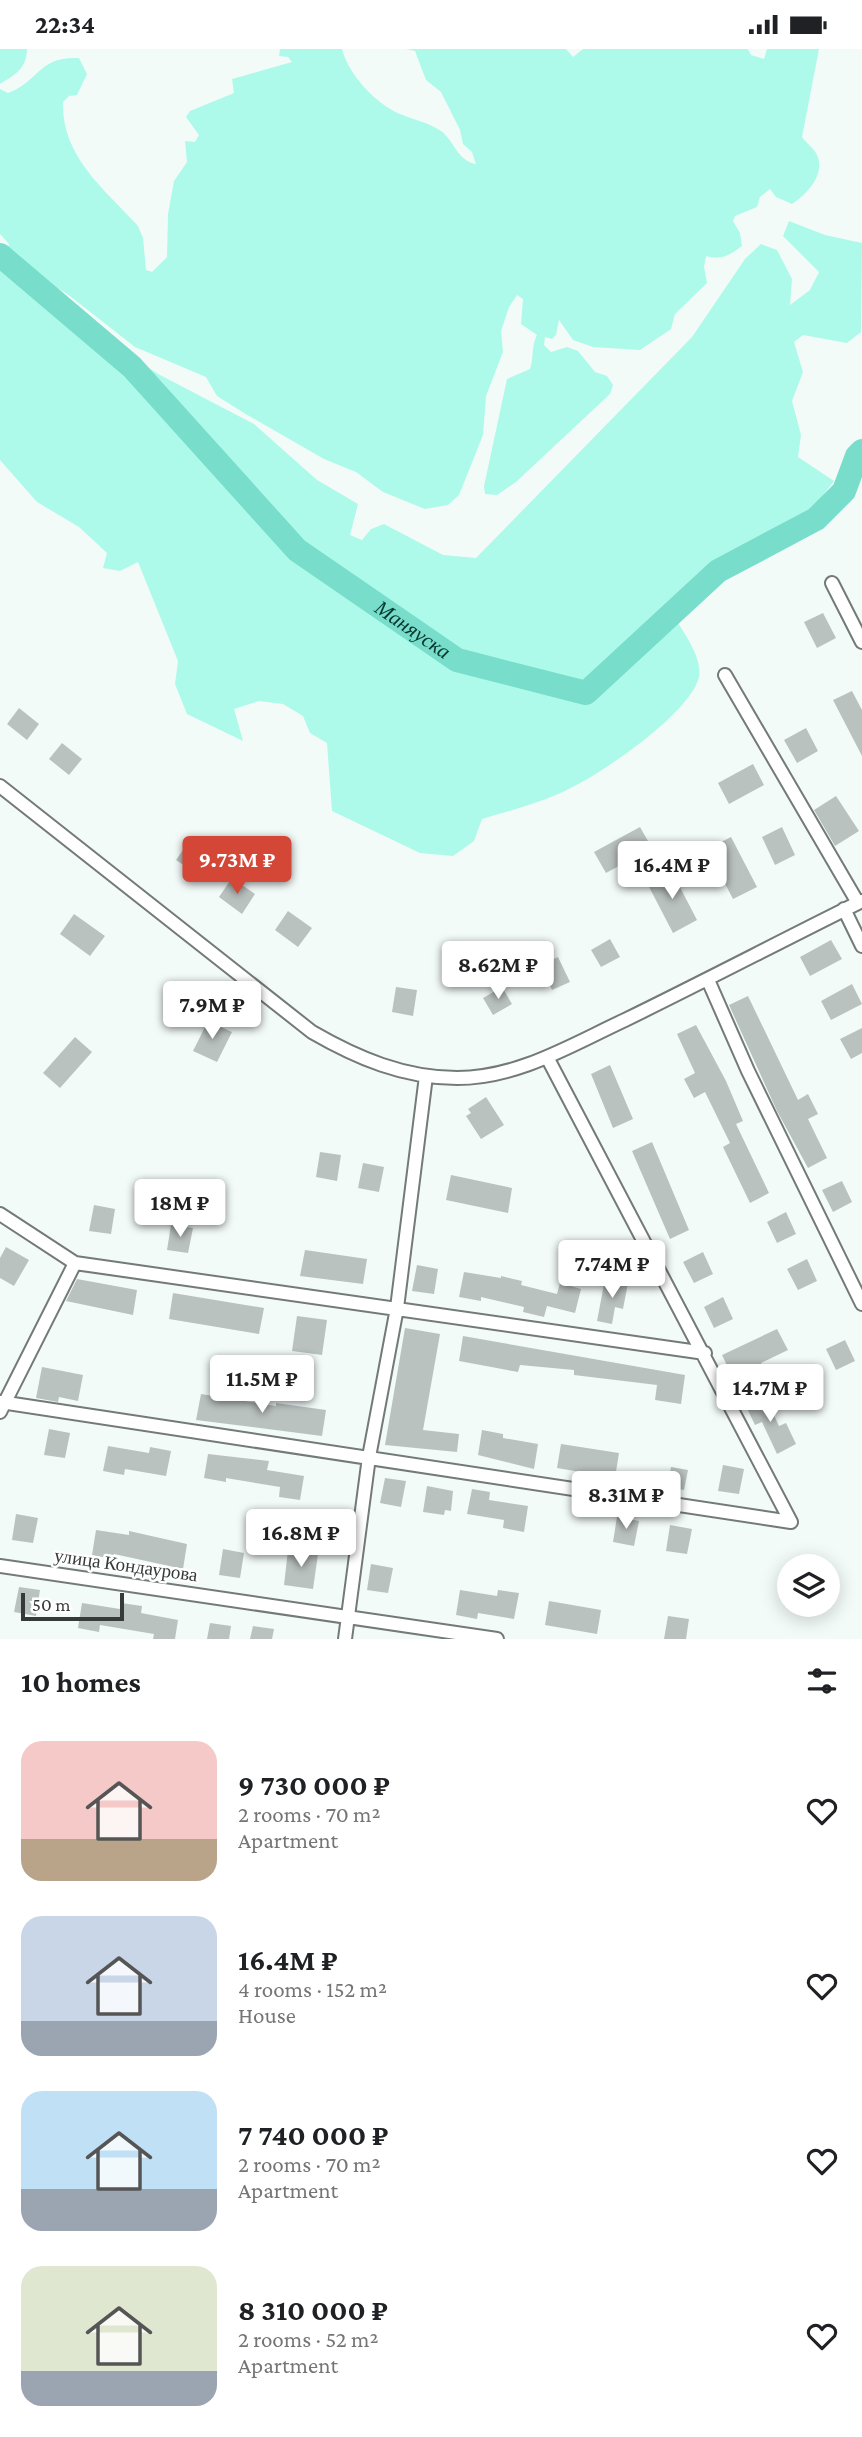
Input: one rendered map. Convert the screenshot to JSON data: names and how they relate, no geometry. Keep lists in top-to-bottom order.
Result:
{
  "streets": {
    "street": ["улица Кондаурова"]
  },
  "water": ["Маняуска"],
  "scale_bar": "50 m",
  "page": {
    "status": "22:34",
    "price": [
      "9.73M ₽",
      "16.4M ₽",
      "8.62M ₽",
      "7.9M ₽",
      "18M ₽",
      "7.74M ₽",
      "11.5M ₽",
      "14.7M ₽",
      "8.31M ₽",
      "16.8M ₽"
    ],
    "scale": "50 m",
    "heading": "10 homes",
    "list": [
      {
        "name": "9 730 000 ₽",
        "note": "2 rooms · 70 m² · Apartment"
      },
      {
        "name": "16.4M ₽",
        "note": "4 rooms · 152 m² · House"
      },
      {
        "name": "7 740 000 ₽",
        "note": "2 rooms · 70 m² · Apartment"
      },
      {
        "name": "8 310 000 ₽",
        "note": "2 rooms · 52 m² · Apartment"
      }
    ]
  }
}
